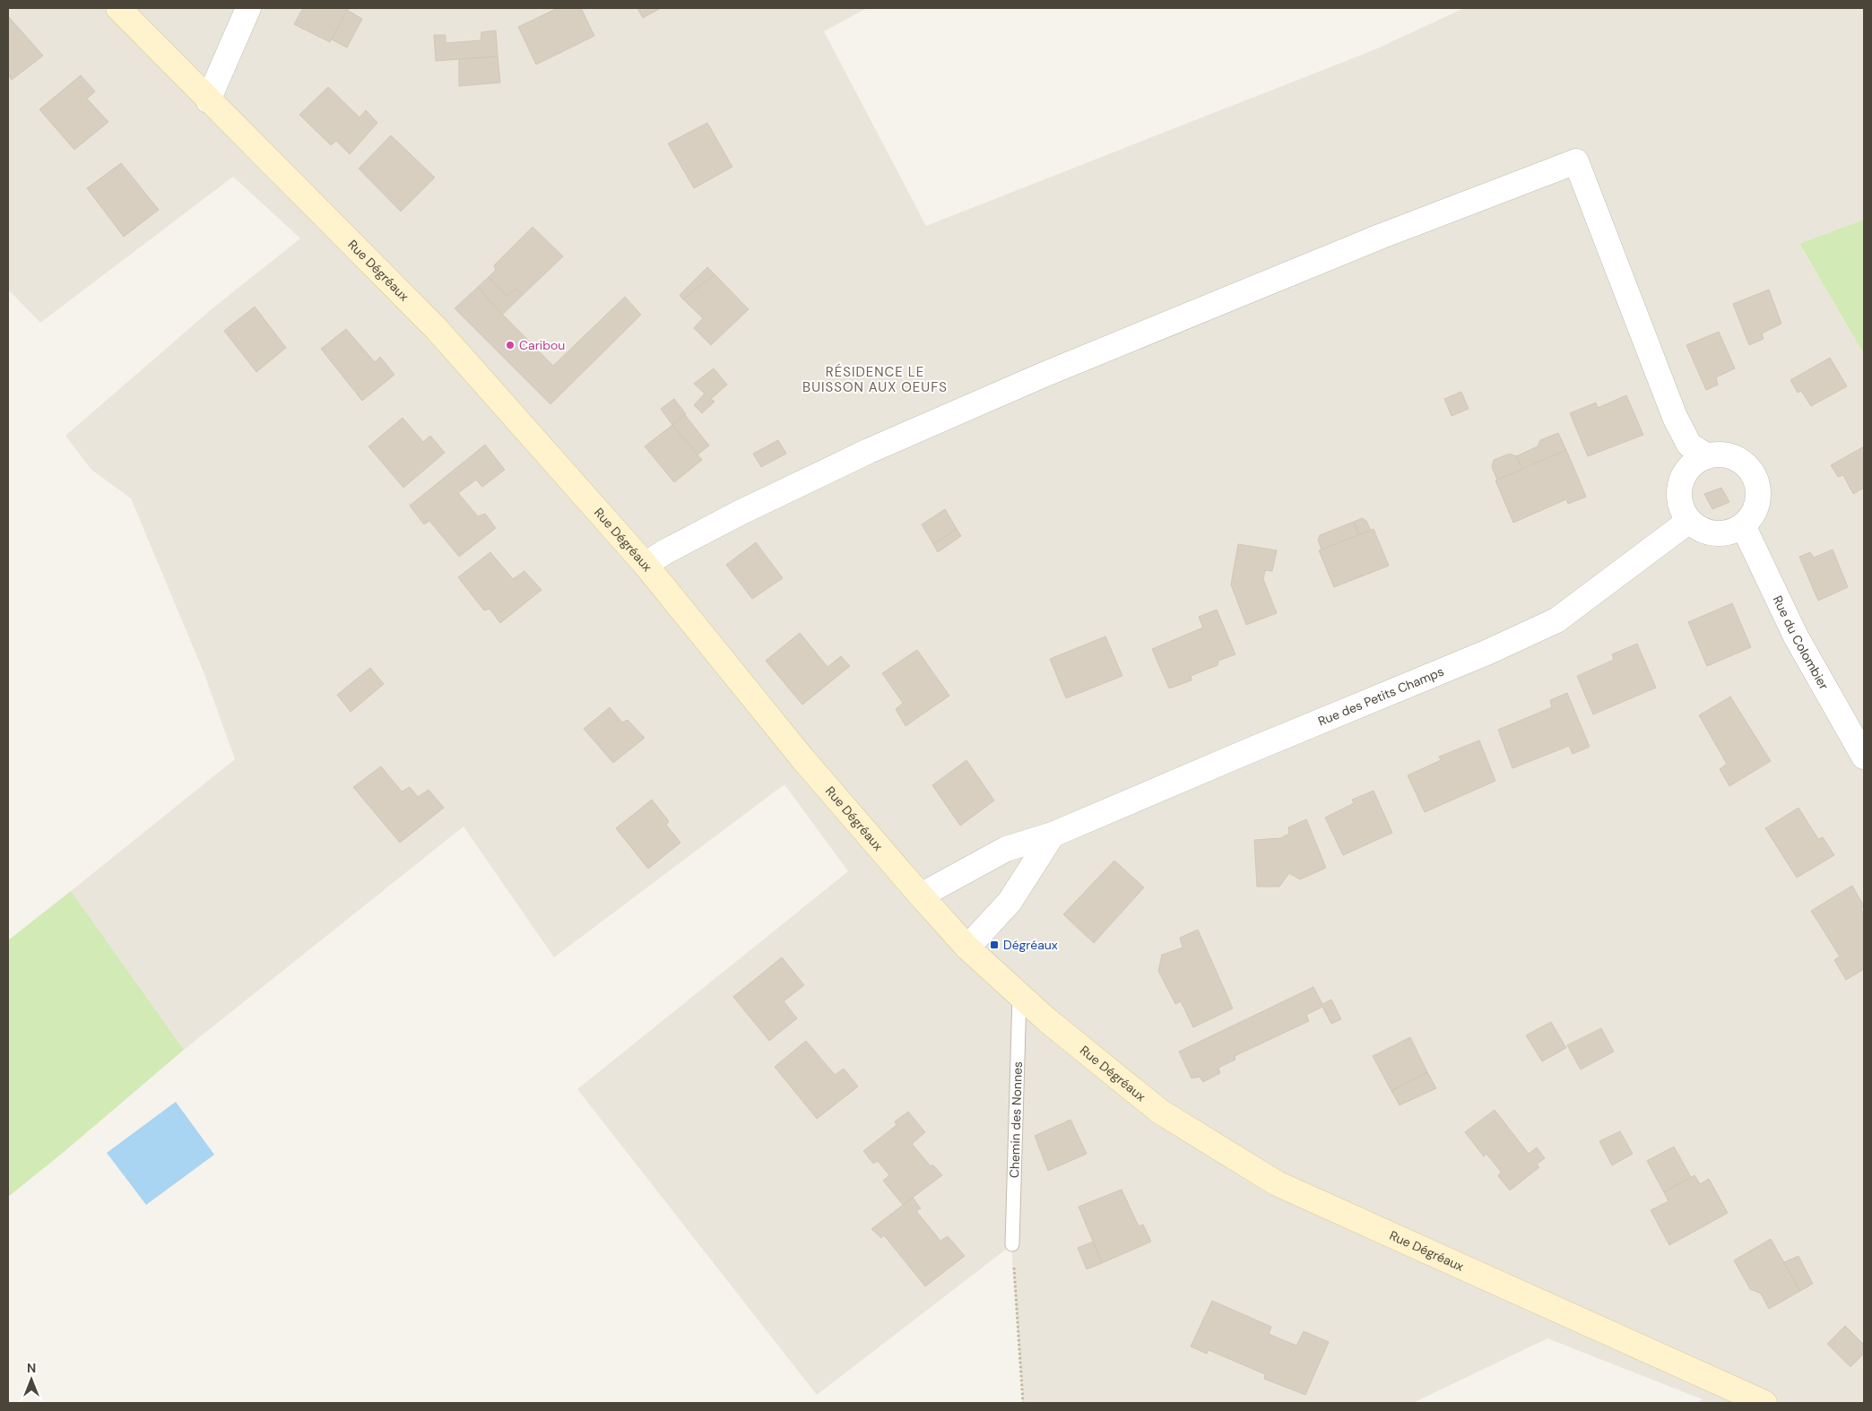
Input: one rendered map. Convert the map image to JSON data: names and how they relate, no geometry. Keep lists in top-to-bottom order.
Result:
{
  "streets": {
    "main road": ["Rue Dégréaux"],
    "street": ["Rue du Colombier", "Rue des Petits Champs"],
    "lane": ["Chemin des Nonnes"]
  },
  "crossings": [
    ["Rue Dégréaux", "Rue des Petits Champs"],
    ["Rue Dégréaux", "Chemin des Nonnes"],
    ["Rue du Colombier", "Rue des Petits Champs"]
  ],
  "districts": ["RÉSIDENCE LE BUISSON AUX OEUFS"],
  "places": {
    "other": ["Caribou"],
    "transit": ["Dégréaux"]
  },
  "north": "top"
}
